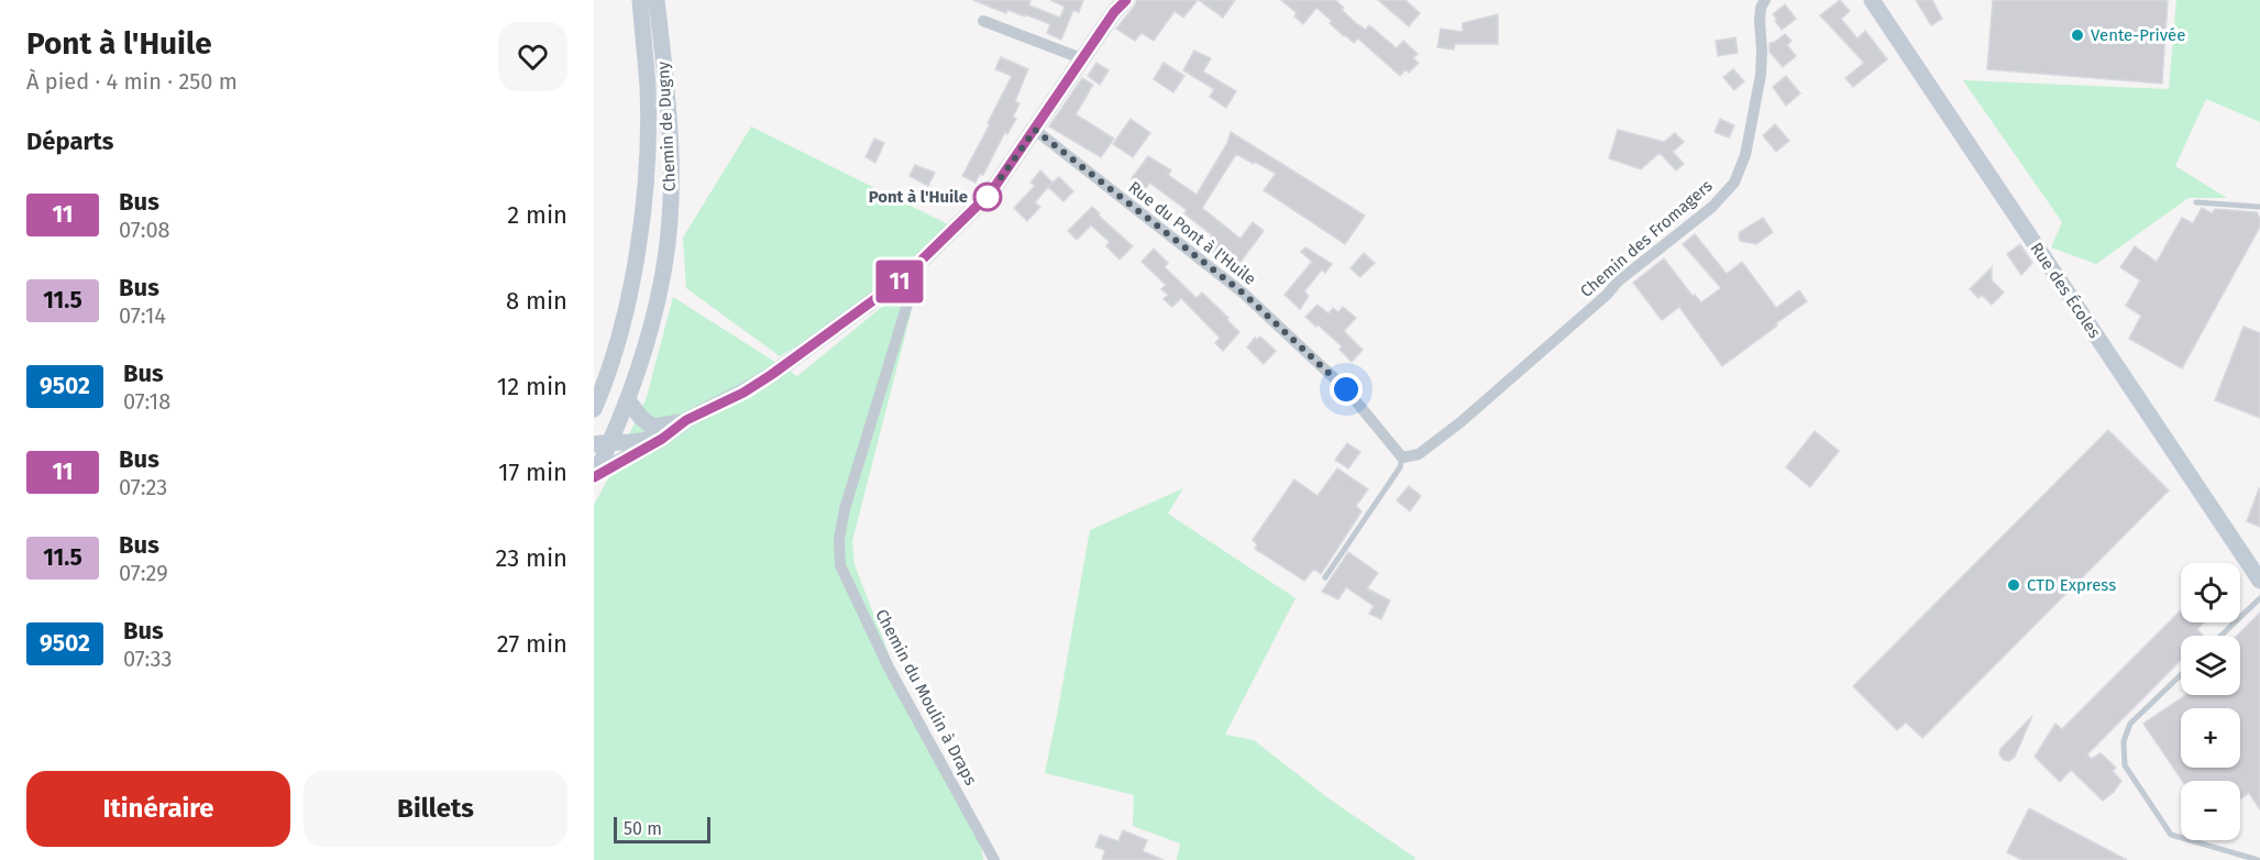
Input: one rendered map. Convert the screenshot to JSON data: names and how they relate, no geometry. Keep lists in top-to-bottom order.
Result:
{
  "streets": {
    "street": [
      "Chemin de Dugny",
      "Rue du Pont à l'Huile",
      "Chemin des Fromagers",
      "Rue des Écoles",
      "Chemin du Moulin à Draps"
    ]
  },
  "crossings": [
    ["Rue du Pont à l'Huile", "Chemin des Fromagers"]
  ],
  "places": ["Vente-Privée", "Pont à l'Huile", "CTD Express"],
  "lines": ["bus line 11"],
  "scale_bar": "50 m",
  "page": {
    "heading": [
      ["Pont à l'Huile", "À pied · 4 min · 250 m"],
      "Départs"
    ],
    "on_map": "11",
    "list": [
      {
        "mark": "11",
        "name": "Bus",
        "note": "07:08",
        "value": "2 min"
      },
      {
        "mark": "11.5",
        "name": "Bus",
        "note": "07:14",
        "value": "8 min"
      },
      {
        "mark": "9502",
        "name": "Bus",
        "note": "07:18",
        "value": "12 min"
      },
      {
        "mark": "11",
        "name": "Bus",
        "note": "07:23",
        "value": "17 min"
      },
      {
        "mark": "11.5",
        "name": "Bus",
        "note": "07:29",
        "value": "23 min"
      },
      {
        "mark": "9502",
        "name": "Bus",
        "note": "07:33",
        "value": "27 min"
      }
    ],
    "map_buttons": ["+", "−"],
    "buttons": ["Itinéraire", "Billets"],
    "scale": "50 m"
  }
}
